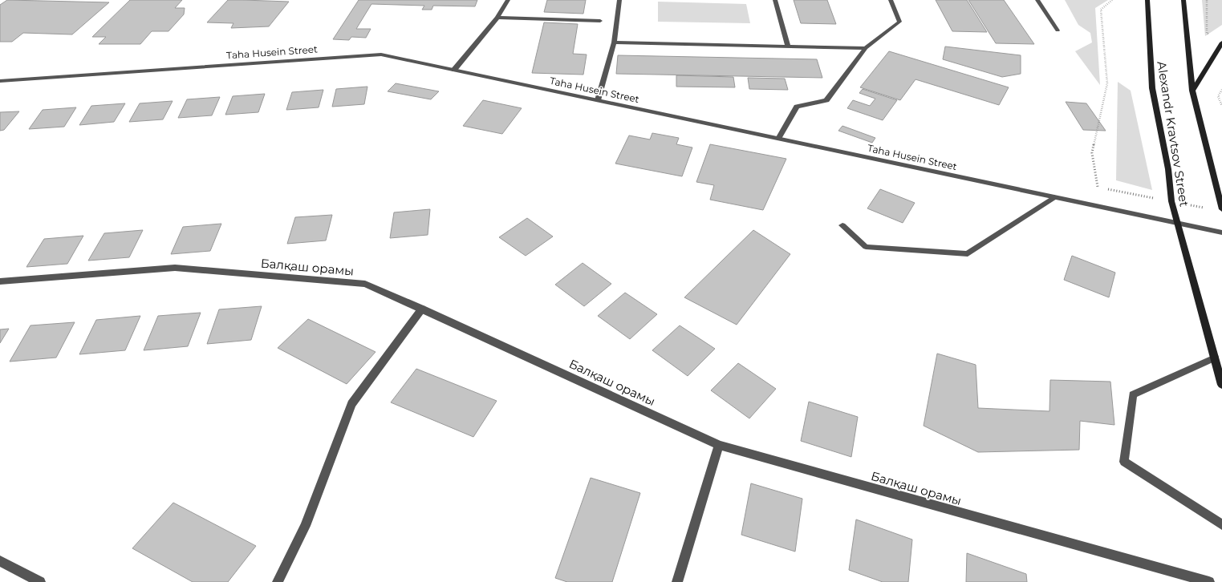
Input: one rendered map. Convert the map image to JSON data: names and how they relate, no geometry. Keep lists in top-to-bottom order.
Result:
{
  "streets": {
    "main road": ["Alexandr Kravtsov Street"],
    "street": ["Taha Husein Street", "Балқаш орамы"]
  },
  "crossings": [
    ["Taha Husein Street", "Alexandr Kravtsov Street"]
  ]
}
